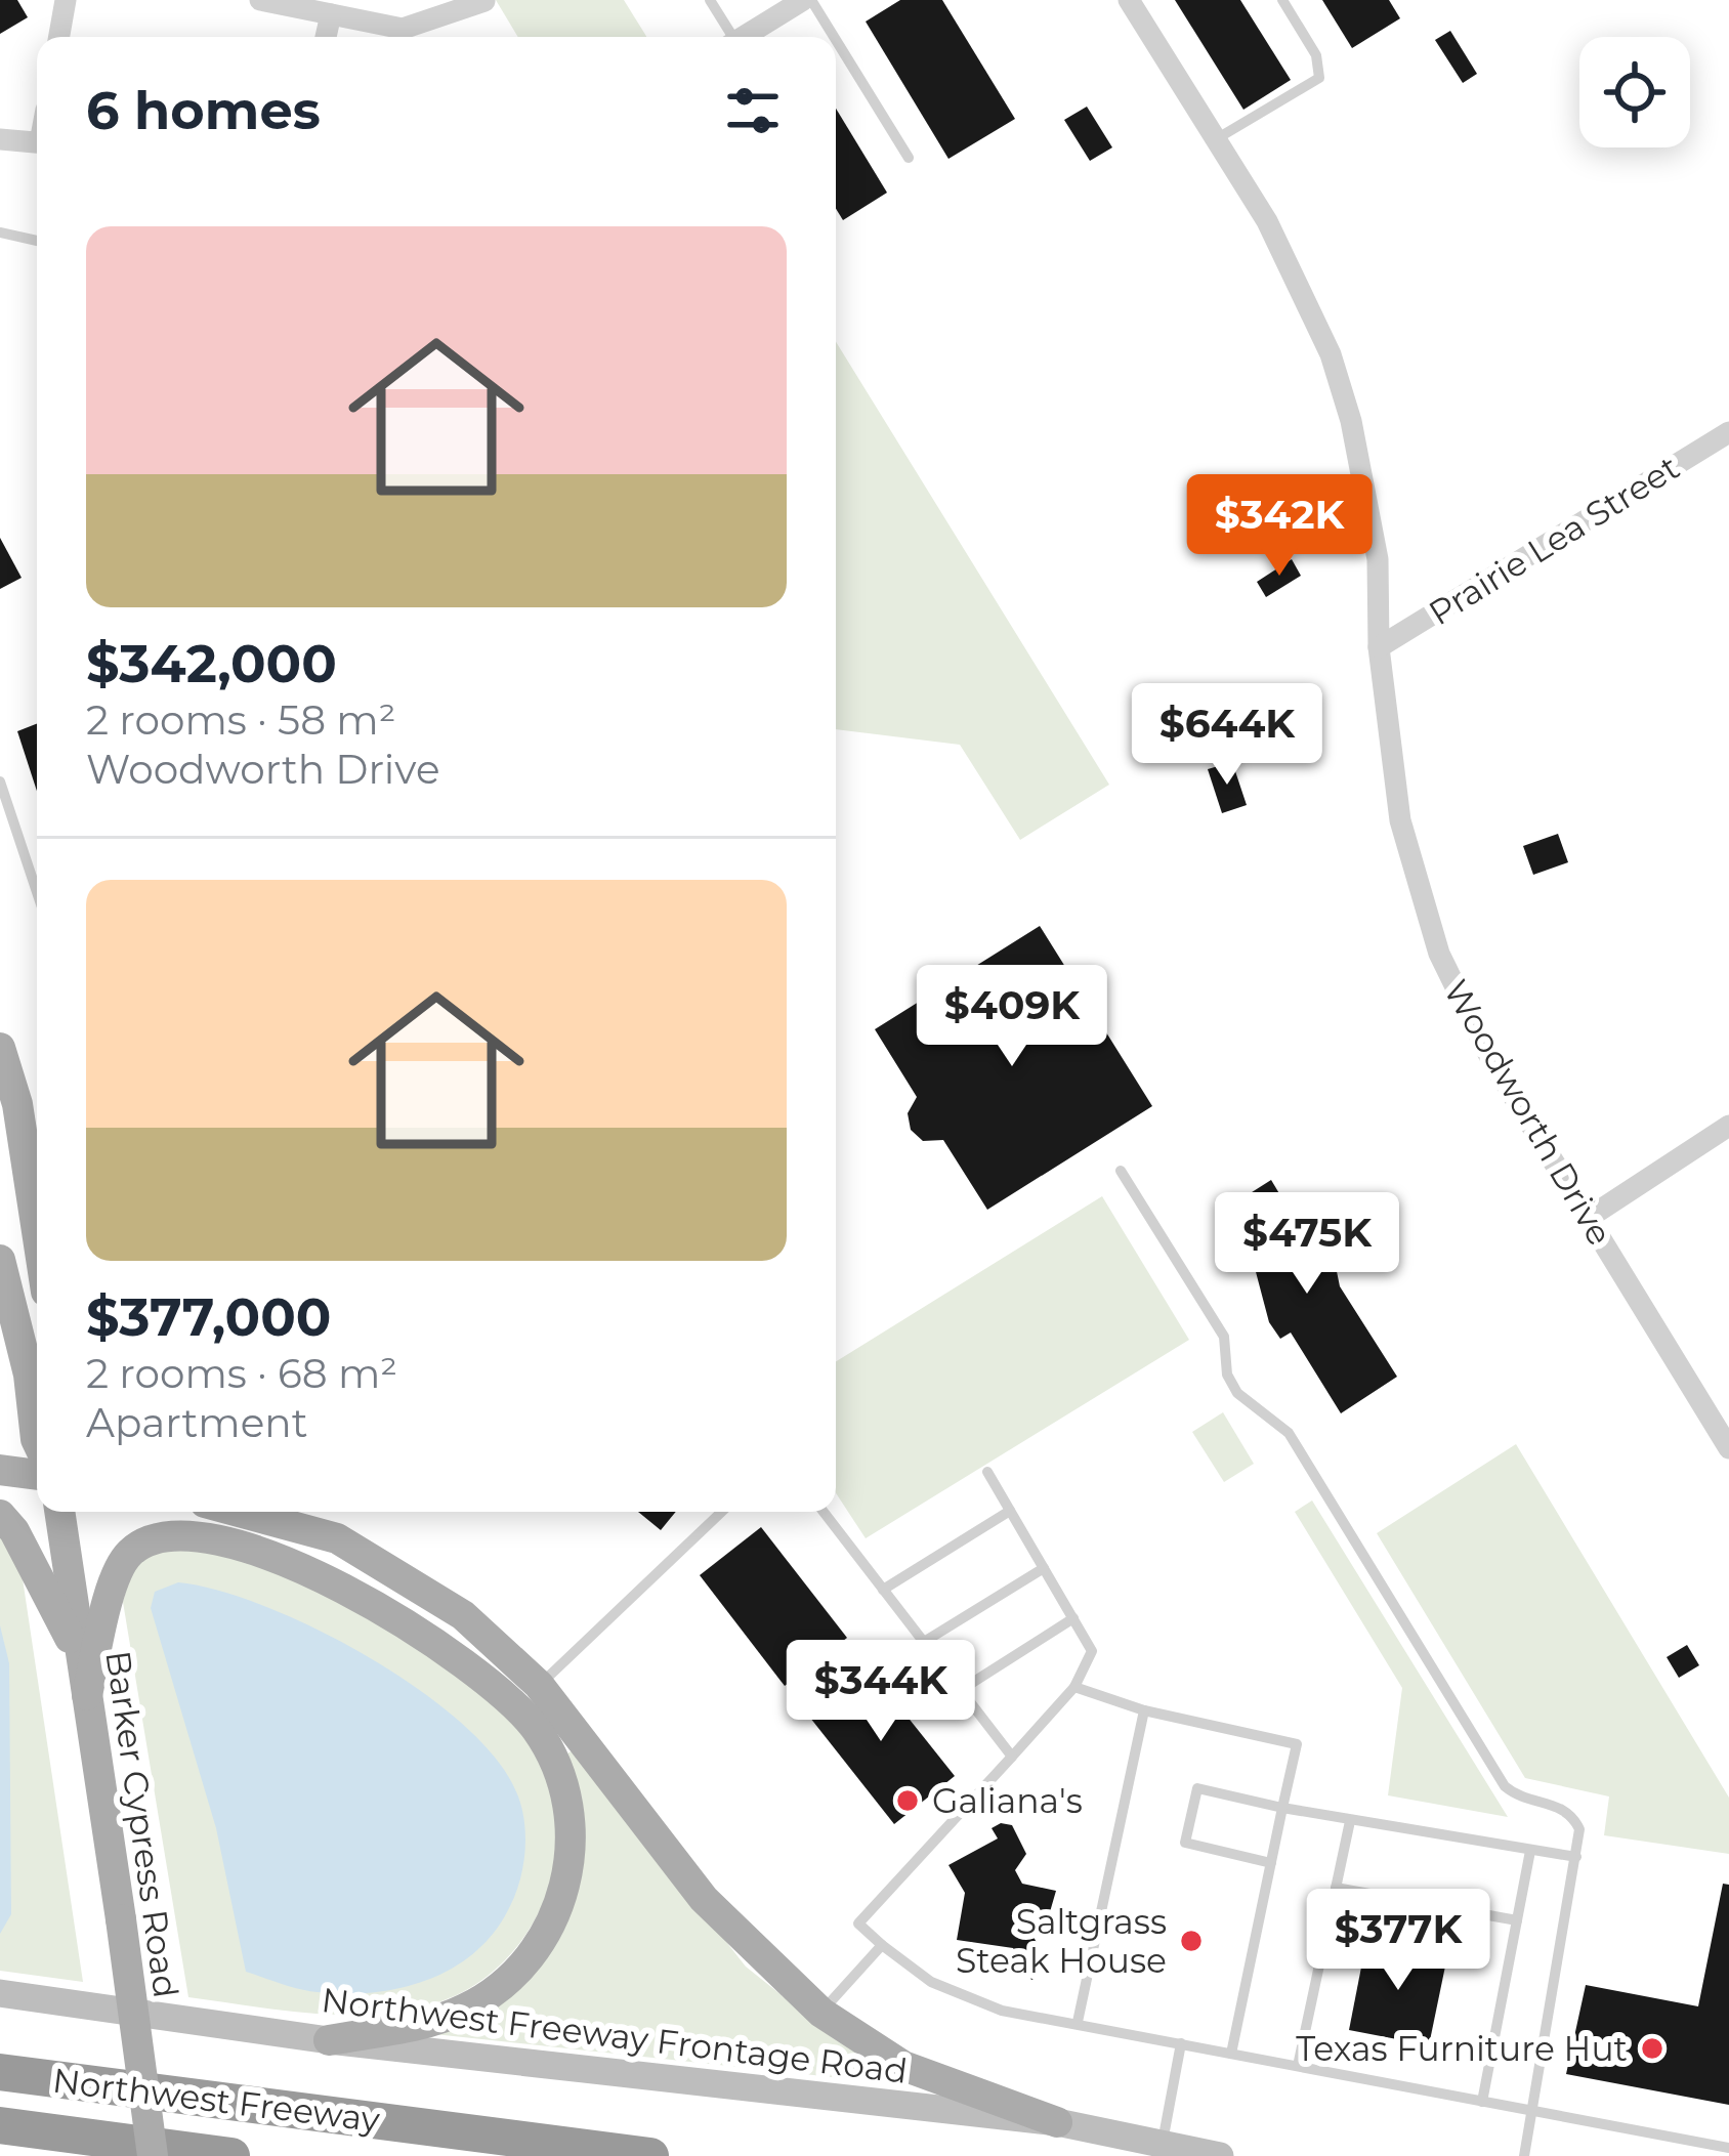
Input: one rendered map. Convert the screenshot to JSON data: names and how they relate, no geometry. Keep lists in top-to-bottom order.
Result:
{
  "streets": {
    "highway": ["Northwest Freeway"],
    "main road": ["Barker Cypress Road", "Northwest Freeway Frontage Road"],
    "street": ["Prairie Lea Street", "Woodworth Drive"]
  },
  "crossings": [
    ["Prairie Lea Street", "Woodworth Drive"]
  ],
  "places": ["Galiana's", "Saltgrass Steak House", "Texas Furniture Hut"],
  "page": {
    "heading": "6 homes",
    "list": [
      {
        "name": "$342,000",
        "note": "2 rooms · 58 m² · Woodworth Drive"
      },
      {
        "name": "$377,000",
        "note": "2 rooms · 68 m² · Apartment"
      }
    ],
    "price": [
      "$342K",
      "$644K",
      "$409K",
      "$475K",
      "$344K",
      "$377K"
    ]
  }
}
